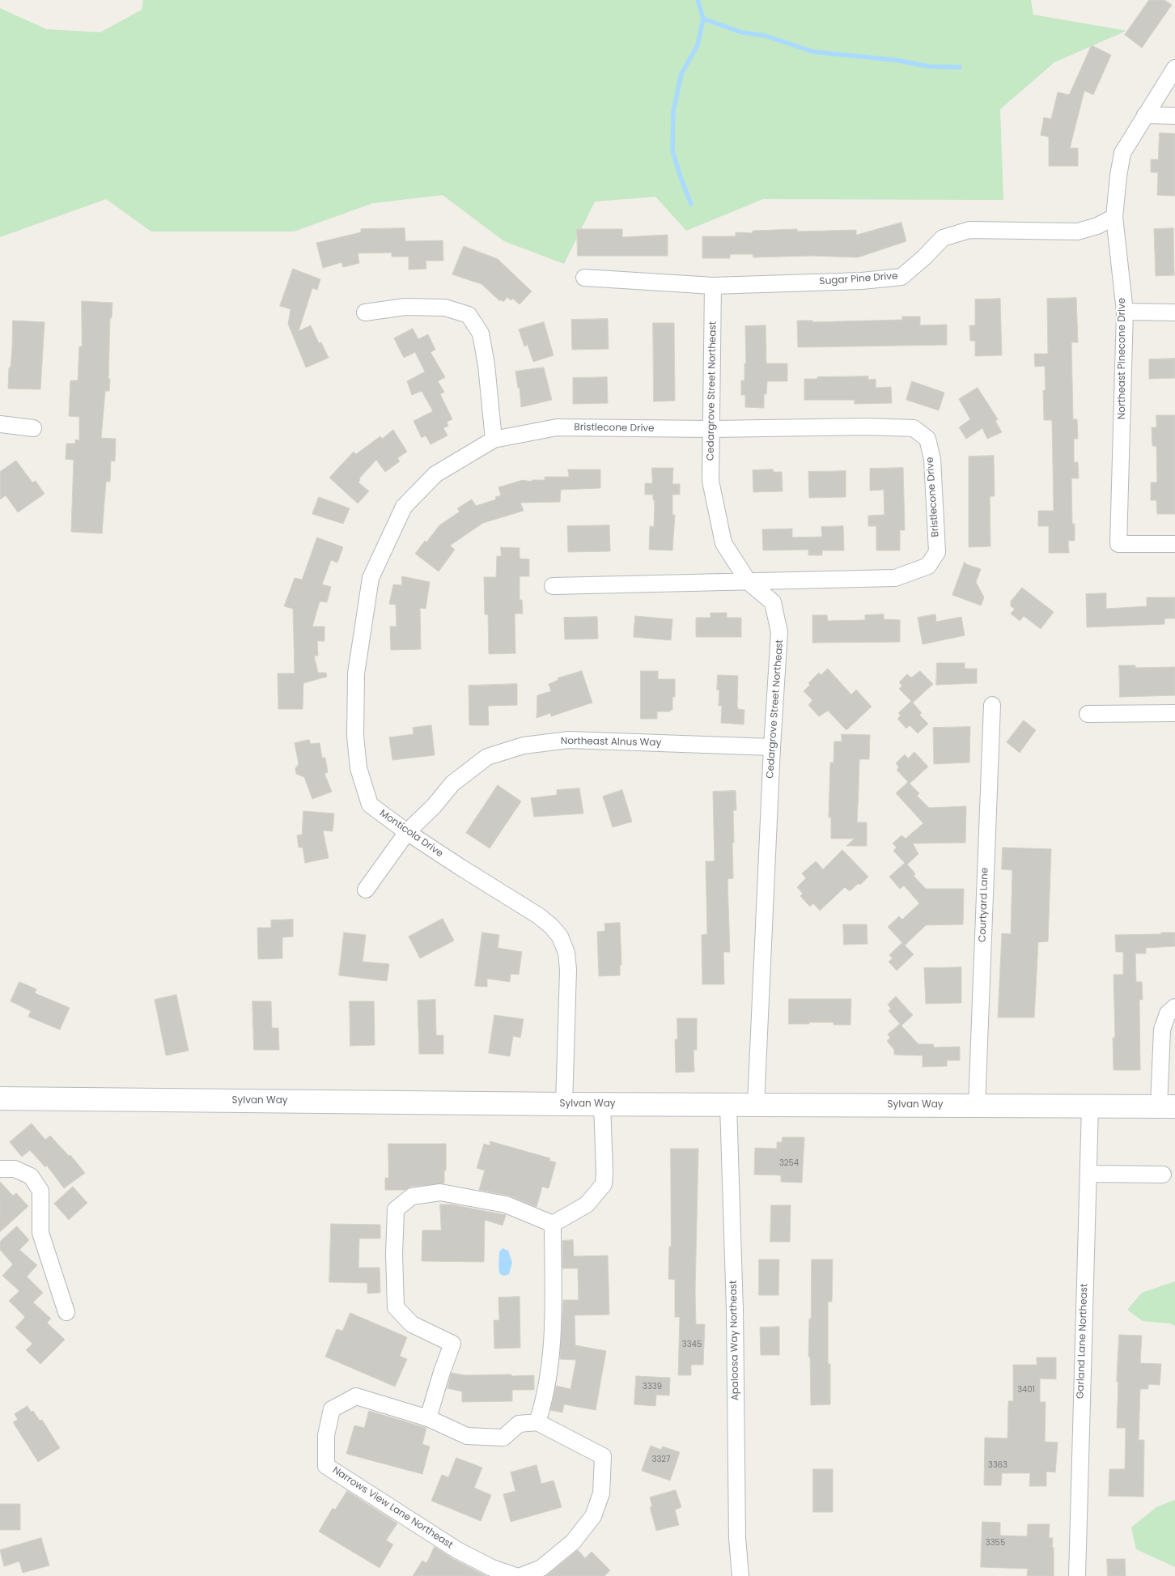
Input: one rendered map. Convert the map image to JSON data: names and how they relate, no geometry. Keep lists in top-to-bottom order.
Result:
{
  "streets": {
    "main road": ["Sylvan Way"],
    "street": [
      "Sugar Pine Drive",
      "Northeast Pinecone Drive",
      "Cedargrove Street Northeast",
      "Bristlecone Drive",
      "Northeast Alnus Way",
      "Monticola Drive",
      "Courtyard Lane",
      "Apaloosa Way Northeast",
      "Garland Lane Northeast",
      "Narrows View Lane Northeast"
    ]
  },
  "crossings": [
    ["Sugar Pine Drive", "Northeast Pinecone Drive"],
    ["Sugar Pine Drive", "Cedargrove Street Northeast"],
    ["Cedargrove Street Northeast", "Bristlecone Drive"],
    ["Cedargrove Street Northeast", "Northeast Alnus Way"],
    ["Cedargrove Street Northeast", "Sylvan Way"],
    ["Bristlecone Drive", "Monticola Drive"],
    ["Northeast Alnus Way", "Monticola Drive"],
    ["Monticola Drive", "Sylvan Way"],
    ["Courtyard Lane", "Sylvan Way"],
    ["Sylvan Way", "Apaloosa Way Northeast"],
    ["Sylvan Way", "Garland Lane Northeast"]
  ],
  "house_numbers": [
    "3254",
    "3345",
    "3339",
    "3401",
    "3327",
    "3363",
    "3355"
  ]
}
